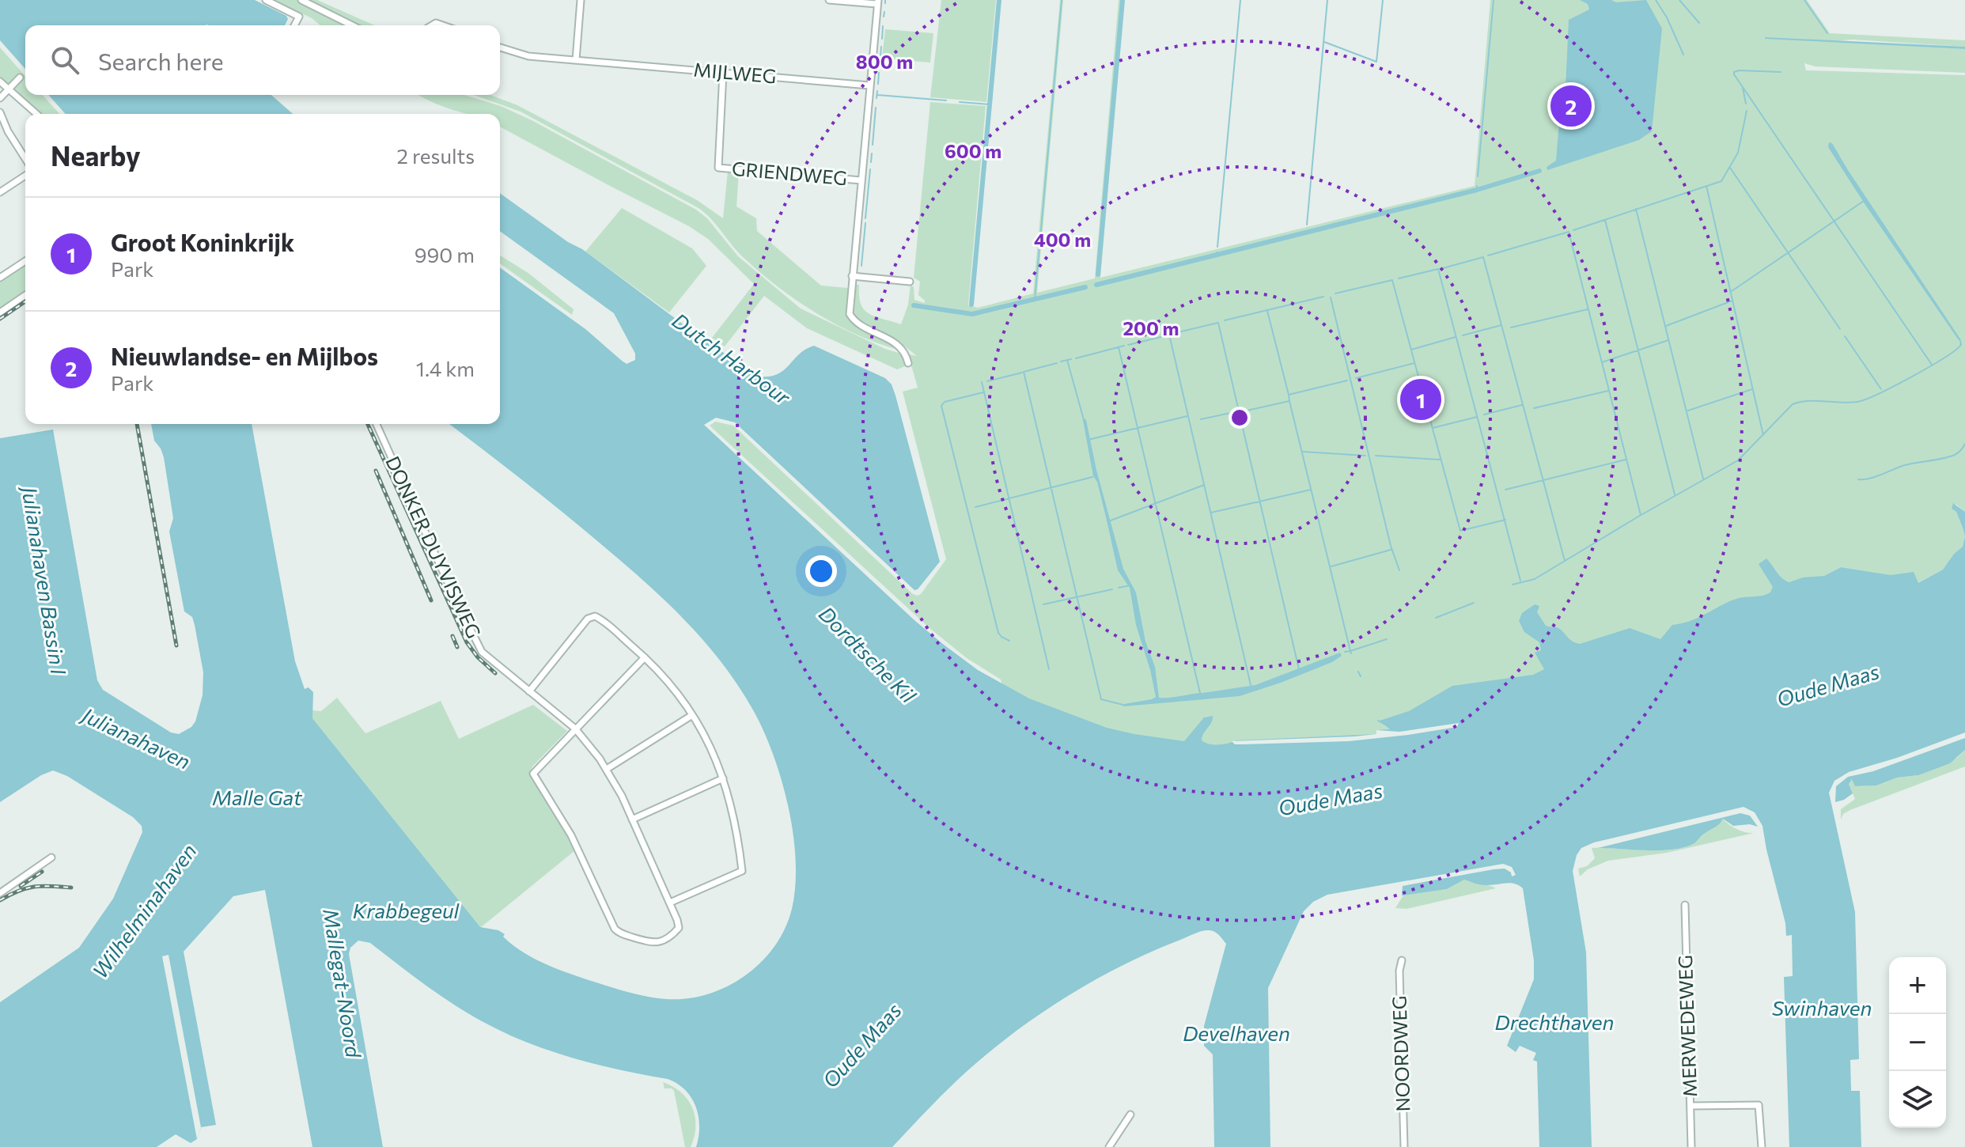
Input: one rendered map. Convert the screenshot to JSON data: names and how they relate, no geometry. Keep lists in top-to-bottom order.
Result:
{
  "streets": {
    "street": [
      "MIJLWEG",
      "GRIENDWEG",
      "DONKER DUYVISWEG",
      "MERWEDEWEG",
      "NOORDWEG"
    ]
  },
  "crossings": [
    ["MIJLWEG", "GRIENDWEG"]
  ],
  "water": [
    "Dutch Harbour",
    "Julianahaven Bassin I",
    "Dordtsche Kil",
    "Oude Maas",
    "Julianahaven",
    "Malle Gat",
    "Wilhelminahaven",
    "Krabbegeul",
    "Mallegat-Noord",
    "Swinhaven",
    "Drechthaven",
    "Develhaven"
  ],
  "page": {
    "search": "Search here",
    "pins": ["2", "1"],
    "heading": ["Nearby", "2 results"],
    "list": [
      {
        "mark": "1",
        "name": "Groot Koninkrijk",
        "note": "Park",
        "value": "990 m"
      },
      {
        "mark": "2",
        "name": "Nieuwlandse- en Mijlbos",
        "note": "Park",
        "value": "1.4 km"
      }
    ],
    "map_buttons": ["+", "−"]
  },
  "rings": [
    "800 m",
    "600 m",
    "400 m",
    "200 m"
  ]
}
